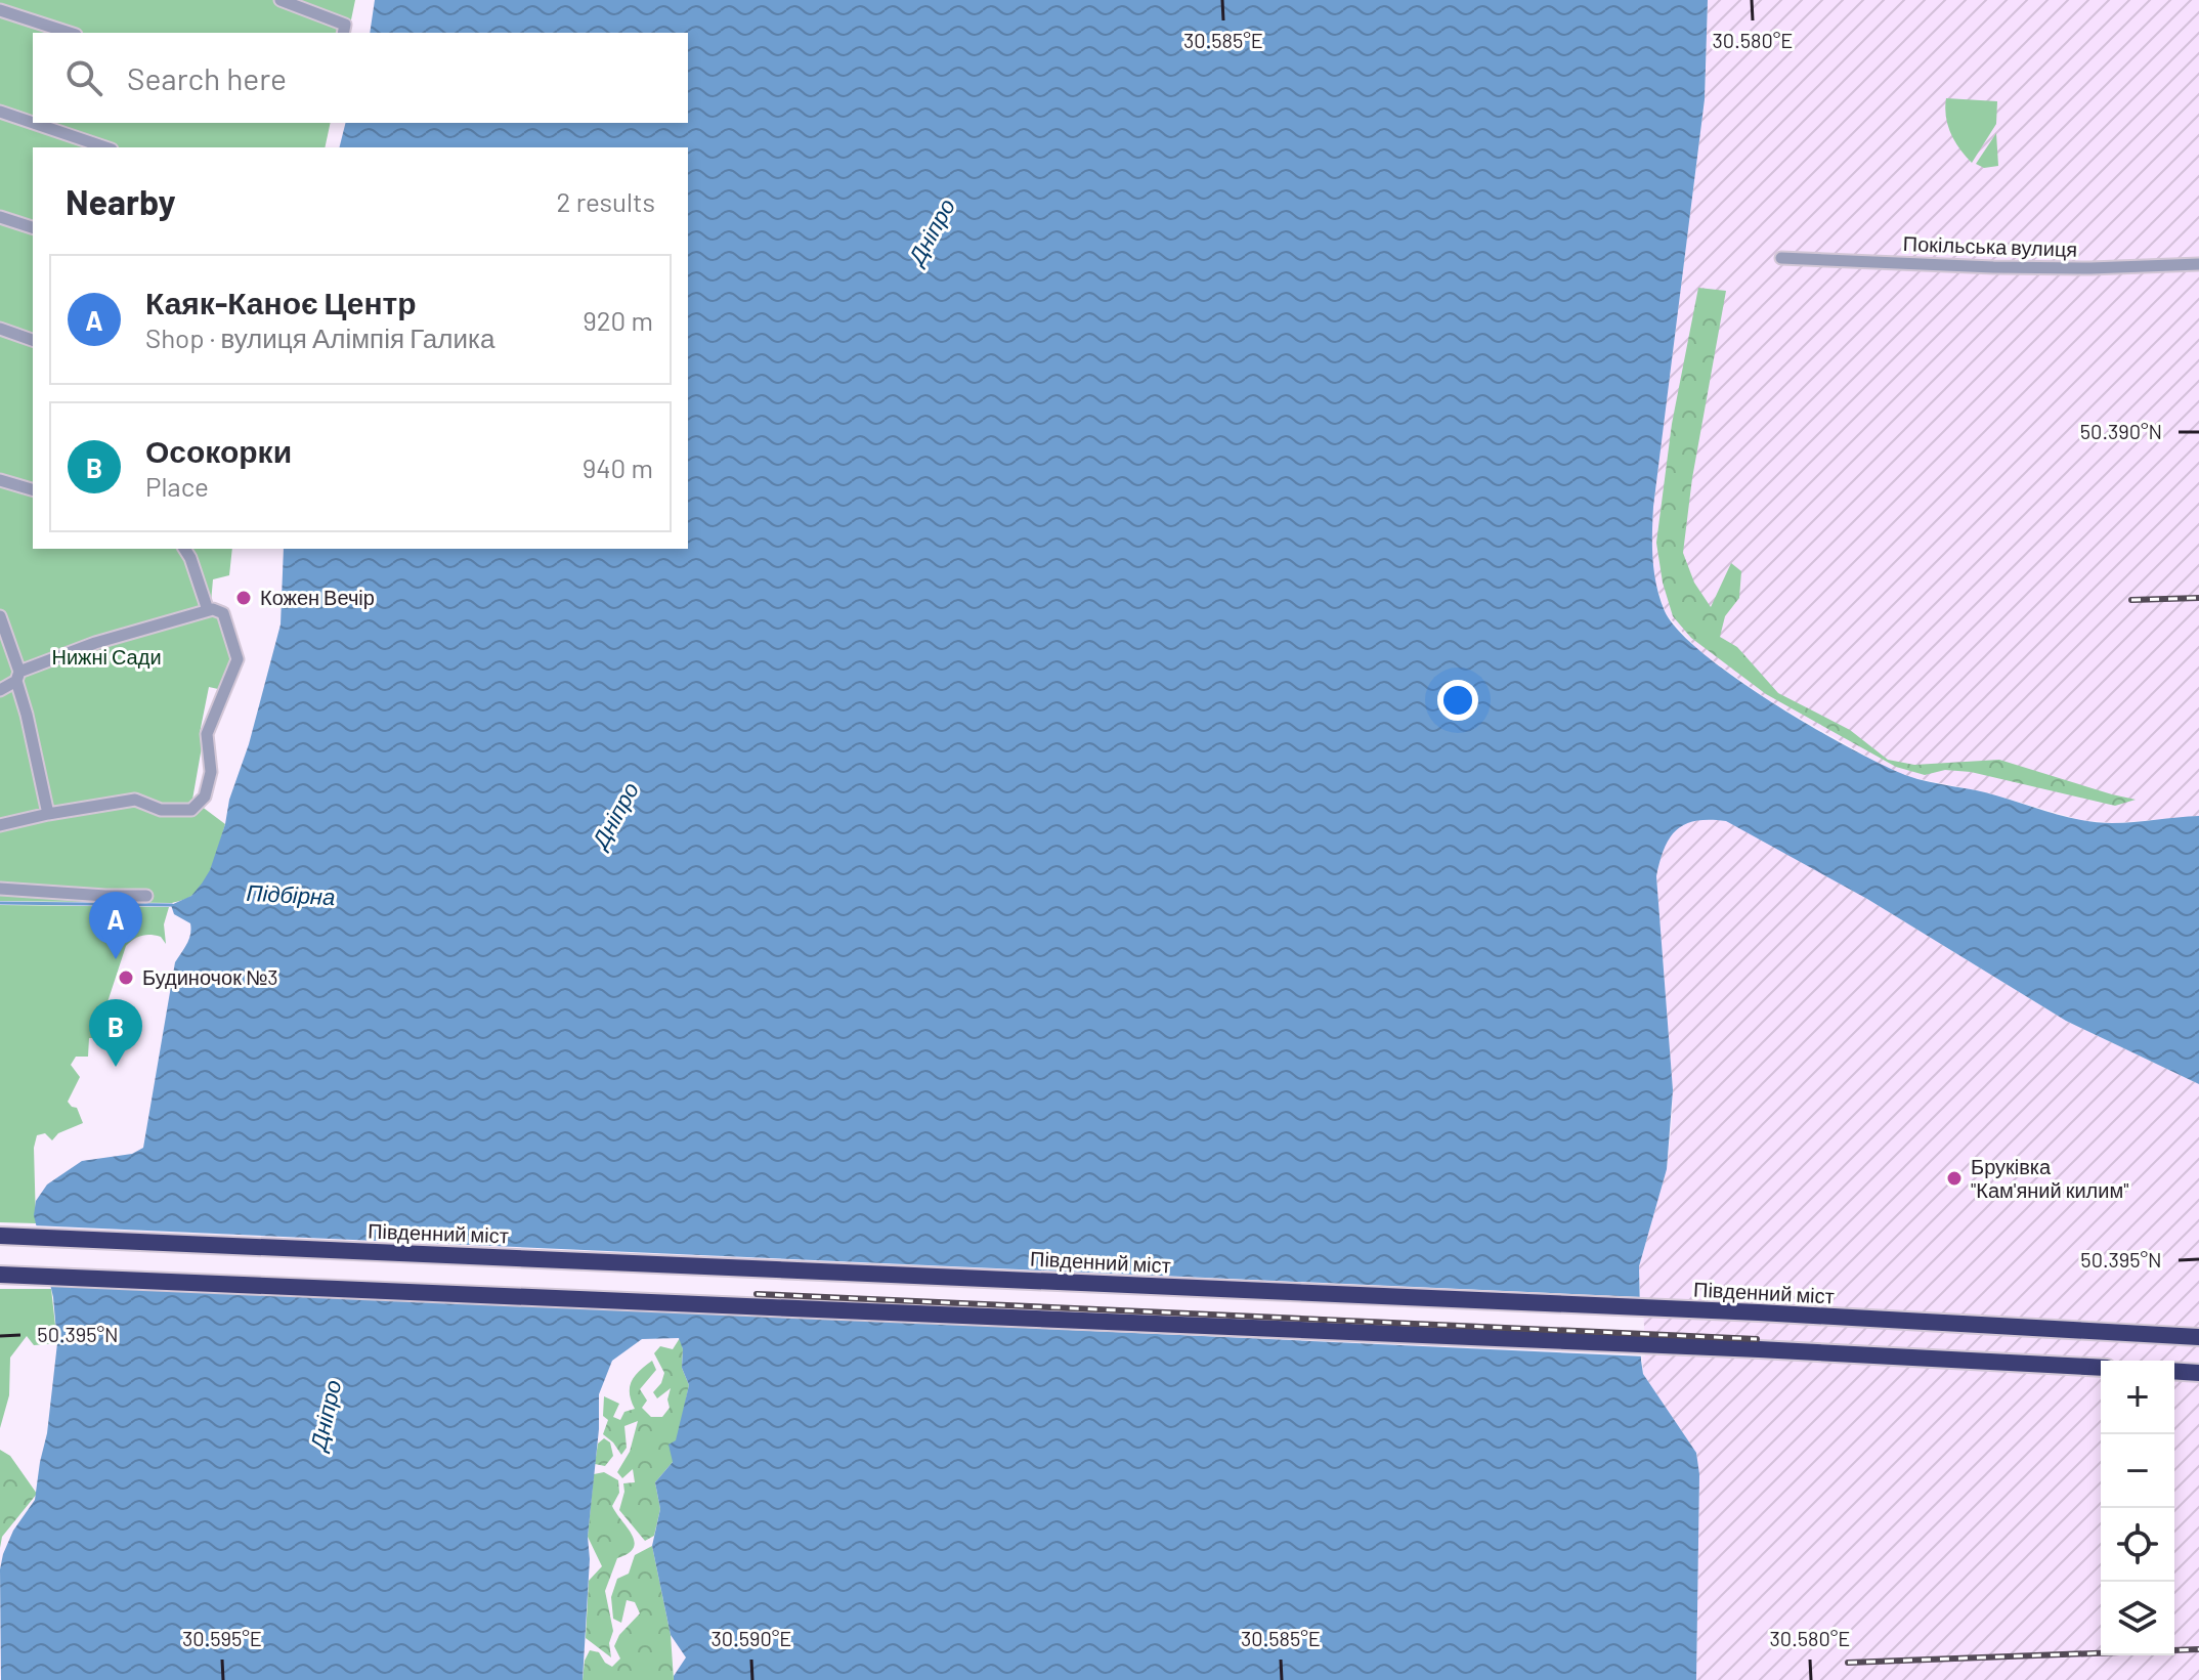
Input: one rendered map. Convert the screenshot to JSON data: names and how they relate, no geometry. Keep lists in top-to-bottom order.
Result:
{
  "streets": {
    "highway": ["Південний міст"],
    "street": ["Покільська вулиця"]
  },
  "water": ["Дніпро", "Підбірна"],
  "parks": ["Нижні Сади"],
  "places": ["Кожен Вечір", "Будиночок №3", "Бруківка \"Кам'яний килим\""],
  "page": {
    "search": "Search here",
    "heading": ["Nearby", "2 results"],
    "list": [
      {
        "mark": "A",
        "name": "Каяк-Каноє Центр",
        "note": "Shop · вулиця Алімпія Галика",
        "value": "920 m"
      },
      {
        "mark": "B",
        "name": "Осокорки",
        "note": "Place",
        "value": "940 m"
      }
    ],
    "pins": ["A", "B"],
    "map_buttons": ["+", "−"]
  },
  "coordinates": [
    "30.585°E",
    "30.580°E",
    "50.390°N",
    "50.395°N",
    "30.595°E",
    "30.590°E"
  ]
}
